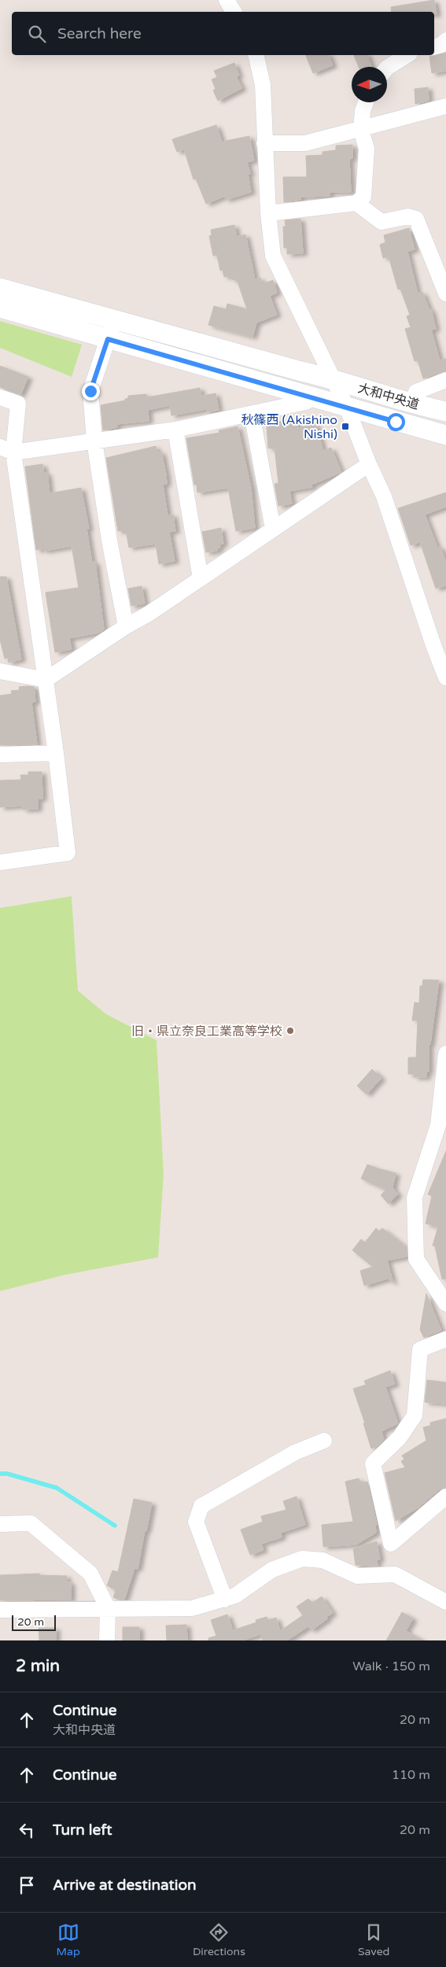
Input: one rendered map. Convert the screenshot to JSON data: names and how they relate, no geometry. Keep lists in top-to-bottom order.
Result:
{
  "streets": {
    "street": ["大和中央道"]
  },
  "places": {
    "transit": ["秋篠西 (Akishino Nishi)"],
    "other": ["旧・県立奈良工業高等学校"]
  },
  "scale_bar": "20 m",
  "north": "left",
  "page": {
    "search": "Search here",
    "scale": "20 m",
    "heading": ["2 min", "Walk · 150 m"],
    "list": [
      ["Continue", "大和中央道", "20 m"],
      ["Continue", "110 m"],
      ["Turn left", "20 m"],
      "Arrive at destination"
    ],
    "nav": ["Map", "Directions", "Saved"]
  }
}
